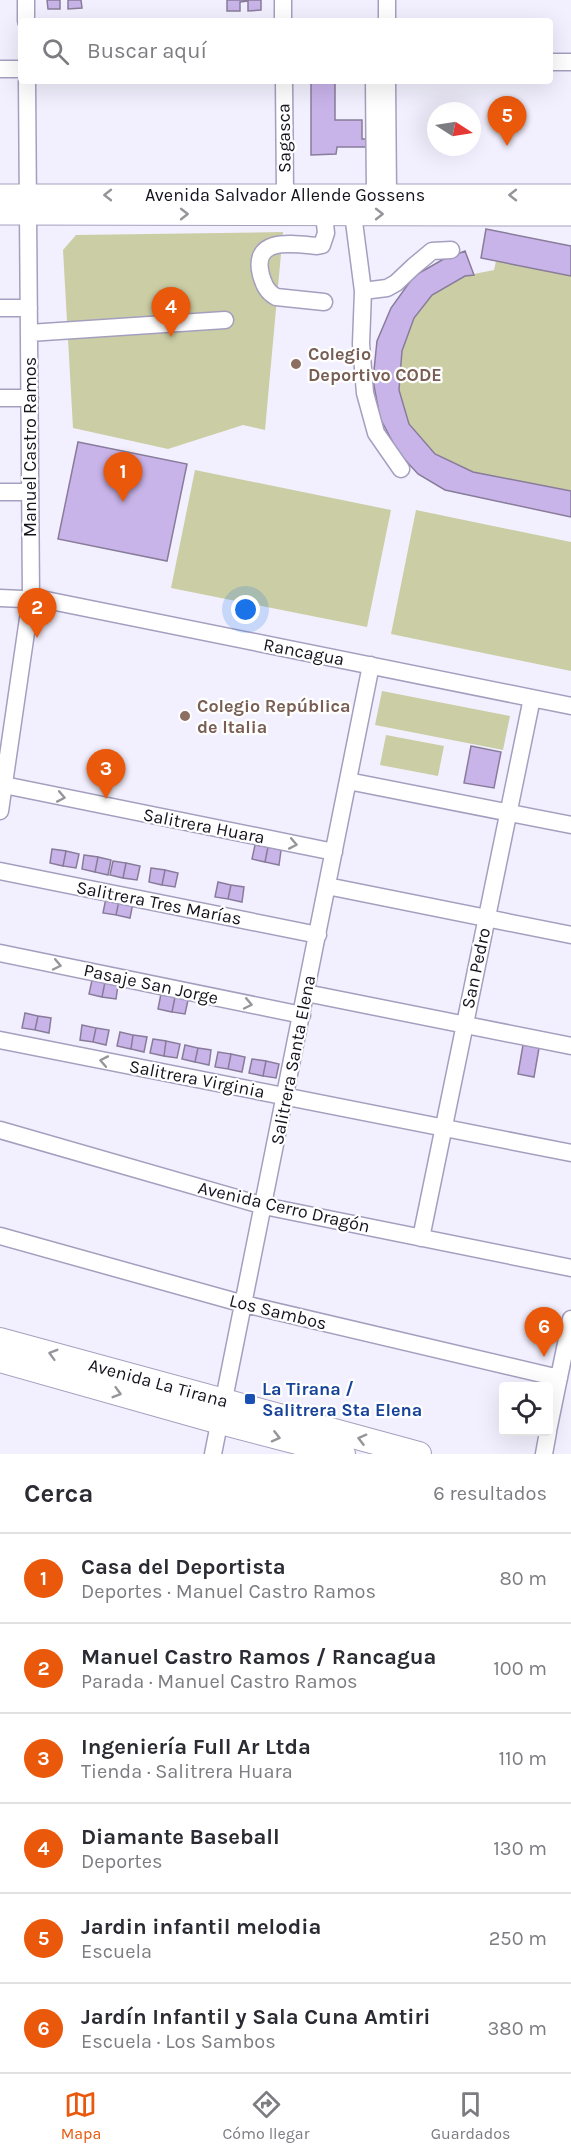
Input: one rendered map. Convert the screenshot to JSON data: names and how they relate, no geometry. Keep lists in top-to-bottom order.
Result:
{
  "streets": {
    "highway": ["Avenida La Tirana"],
    "main road": ["Avenida Salvador Allende Gossens"],
    "street": [
      "Sagasca",
      "Manuel Castro Ramos",
      "Rancagua",
      "Salitrera Huara",
      "Salitrera Tres Marías",
      "San Pedro",
      "Pasaje San Jorge",
      "Salitrera Santa Elena",
      "Salitrera Virginia",
      "Avenida Cerro Dragón",
      "Los Sambos"
    ]
  },
  "crossings": [
    ["Sagasca", "Avenida Salvador Allende Gossens"],
    ["Avenida Salvador Allende Gossens", "Manuel Castro Ramos"],
    ["Manuel Castro Ramos", "Rancagua"],
    ["Manuel Castro Ramos", "Salitrera Huara"],
    ["Rancagua", "San Pedro"],
    ["Rancagua", "Salitrera Santa Elena"],
    ["Salitrera Huara", "Salitrera Santa Elena"],
    ["Salitrera Tres Marías", "Salitrera Santa Elena"],
    ["San Pedro", "Salitrera Virginia"],
    ["San Pedro", "Avenida Cerro Dragón"],
    ["Pasaje San Jorge", "Salitrera Santa Elena"],
    ["Salitrera Santa Elena", "Salitrera Virginia"],
    ["Salitrera Santa Elena", "Avenida Cerro Dragón"],
    ["Salitrera Santa Elena", "Los Sambos"],
    ["Salitrera Santa Elena", "Avenida La Tirana"]
  ],
  "one_way": ["Salitrera Huara", "Pasaje San Jorge", "Salitrera Virginia"],
  "places": {
    "other": ["Colegio Deportivo CODE", "Colegio República de Italia"],
    "transit": ["La Tirana / Salitrera Sta Elena"]
  },
  "north": "right",
  "page": {
    "search": "Buscar aquí",
    "pins": [
      "5",
      "4",
      "1",
      "2",
      "3",
      "6"
    ],
    "heading": ["Cerca", "6 resultados"],
    "list": [
      {
        "mark": "1",
        "name": "Casa del Deportista",
        "note": "Deportes · Manuel Castro Ramos",
        "value": "80 m"
      },
      {
        "mark": "2",
        "name": "Manuel Castro Ramos / Rancagua",
        "note": "Parada · Manuel Castro Ramos",
        "value": "100 m"
      },
      {
        "mark": "3",
        "name": "Ingeniería Full Ar Ltda",
        "note": "Tienda · Salitrera Huara",
        "value": "110 m"
      },
      {
        "mark": "4",
        "name": "Diamante Baseball",
        "note": "Deportes",
        "value": "130 m"
      },
      {
        "mark": "5",
        "name": "Jardin infantil melodia",
        "note": "Escuela",
        "value": "250 m"
      },
      {
        "mark": "6",
        "name": "Jardín Infantil y Sala Cuna Amtiri",
        "note": "Escuela · Los Sambos",
        "value": "380 m"
      }
    ],
    "nav": ["Mapa", "Cómo llegar", "Guardados"]
  }
}
